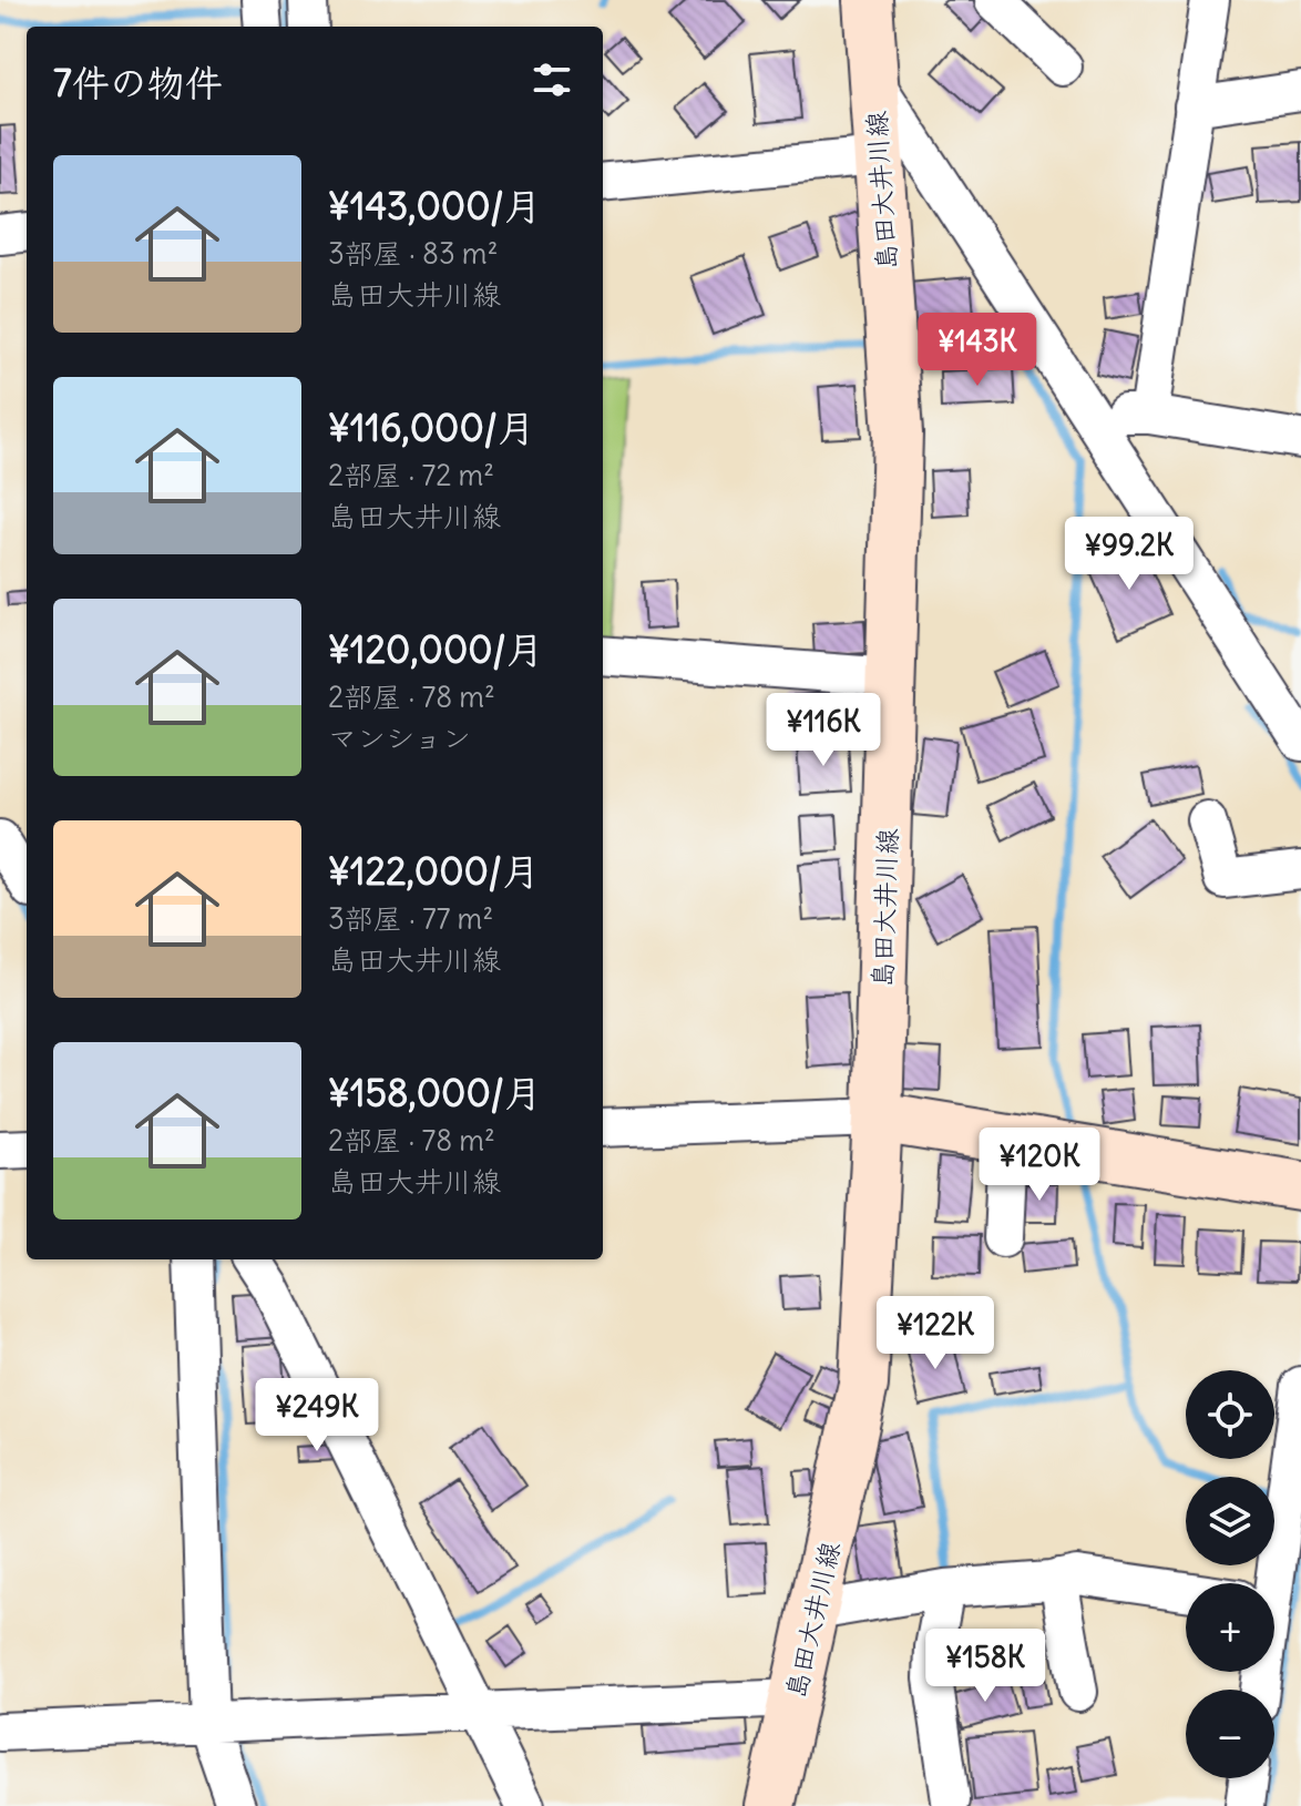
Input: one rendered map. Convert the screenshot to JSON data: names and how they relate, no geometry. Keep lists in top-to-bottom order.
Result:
{
  "streets": {
    "main road": ["島田大井川線"]
  },
  "page": {
    "heading": "7件の物件",
    "list": [
      {
        "name": "¥143,000/月",
        "note": "3部屋 · 83 m² · 島田大井川線"
      },
      {
        "name": "¥116,000/月",
        "note": "2部屋 · 72 m² · 島田大井川線"
      },
      {
        "name": "¥120,000/月",
        "note": "2部屋 · 78 m² · マンション"
      },
      {
        "name": "¥122,000/月",
        "note": "3部屋 · 77 m² · 島田大井川線"
      },
      {
        "name": "¥158,000/月",
        "note": "2部屋 · 78 m² · 島田大井川線"
      }
    ],
    "price": [
      "¥143K",
      "¥99.2K",
      "¥116K",
      "¥120K",
      "¥122K",
      "¥249K",
      "¥158K"
    ],
    "map_buttons": ["+", "−"]
  }
}
